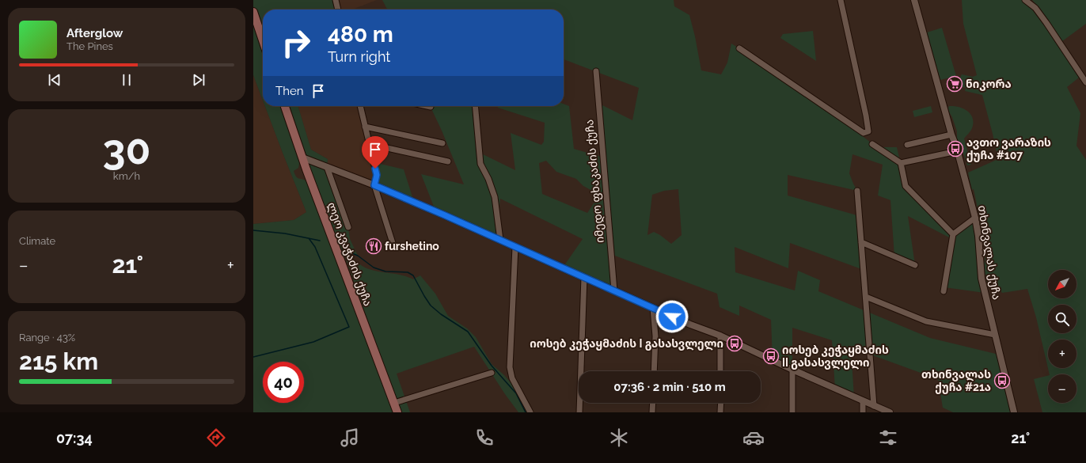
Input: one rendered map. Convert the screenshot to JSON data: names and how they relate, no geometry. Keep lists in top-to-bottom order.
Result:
{
  "streets": {
    "main road": ["ლეო კვაჭაძის ქუჩა"],
    "street": ["იმედო ფხაკაძის ქუჩა", "თხინვალას ქუჩა"]
  },
  "places": {
    "supermarket": ["ნიკორა"],
    "bus stop": [
      "ავთო ვარაზის ქუჩა #107",
      "იოსებ კეჭაყმაძის I გასასვლელი",
      "იოსებ კეჭაყმაძის II გასასვლელი",
      "თხინვალას ქუჩა #21ა"
    ],
    "restaurant": ["furshetino"]
  },
  "north": "bottom left",
  "page": {
    "turn": ["480 m", "Turn right"],
    "song": ["Afterglow", "The Pines"],
    "then": "Then",
    "tile": [
      ["30", "km/h"],
      "Climate",
      ["Range · 43%", "215 km"]
    ],
    "heat": ["−", "21°", "+"],
    "map_buttons": ["+", "−"],
    "limit": "40",
    "trip": "07:36 · 2 min · 510 m",
    "tabs": ["07:34", "21°"]
  }
}
